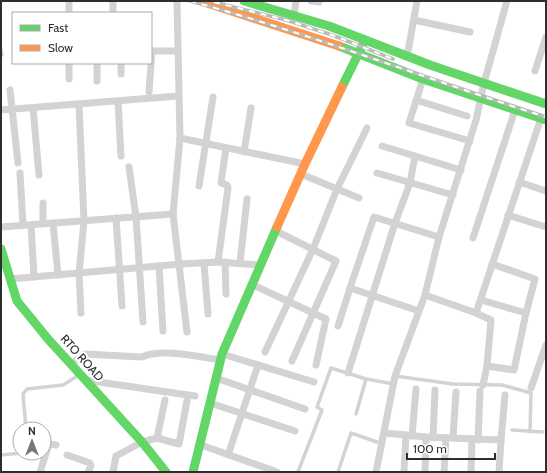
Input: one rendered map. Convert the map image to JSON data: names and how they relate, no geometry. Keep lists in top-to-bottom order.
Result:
{
  "streets": {
    "street": ["RTO ROAD"]
  },
  "legend": ["Fast", "Slow"],
  "scale_bar": "100 m",
  "north": "top"
}
